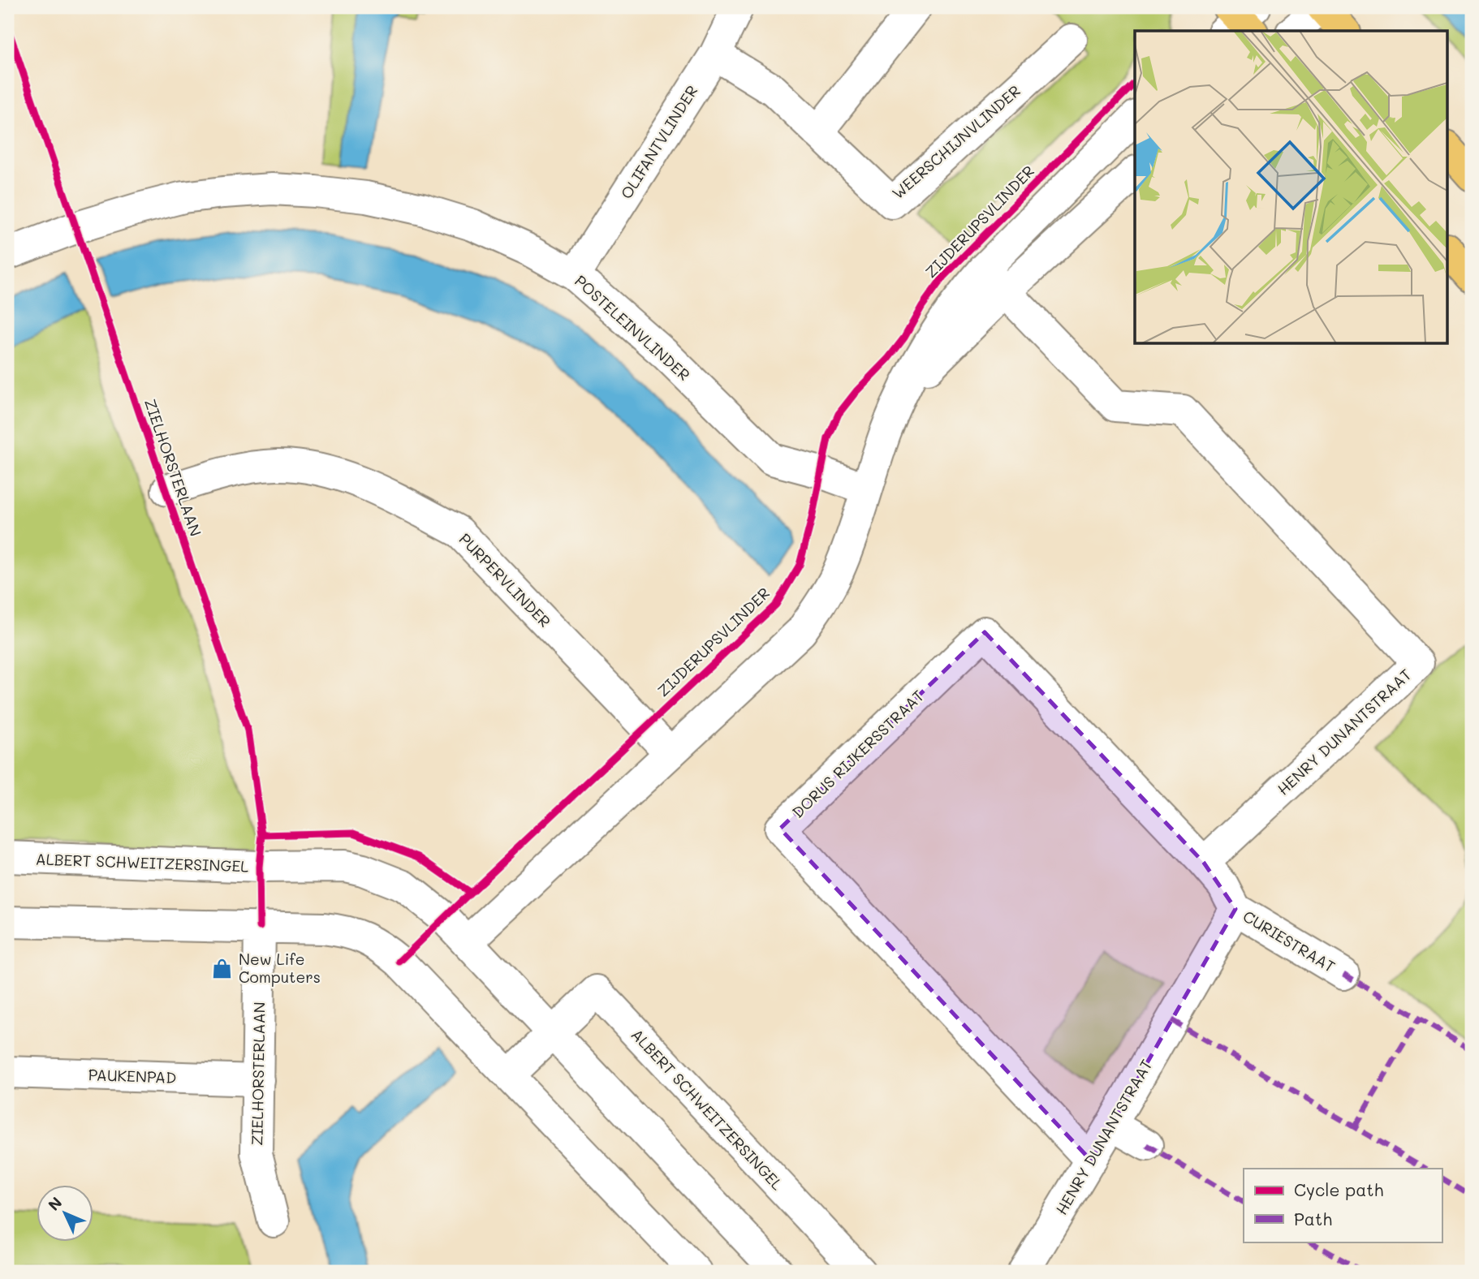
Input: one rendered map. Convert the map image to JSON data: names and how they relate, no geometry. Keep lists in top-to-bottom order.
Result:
{
  "streets": {
    "street": [
      "OLIFANTVLINDER",
      "WEERSCHIJNVLINDER",
      "POSTELEINVLINDER",
      "ZIELHORSTERLAAN",
      "PURPERVLINDER",
      "HENRY DUNANTSTRAAT",
      "DORUS RIJKERSSTRAAT",
      "ALBERT SCHWEITZERSINGEL",
      "CURIESTRAAT",
      "PAUKENPAD"
    ],
    "cycle path": ["ZIJDERUPSVLINDER"]
  },
  "crossings": [
    ["OLIFANTVLINDER", "WEERSCHIJNVLINDER"],
    ["OLIFANTVLINDER", "POSTELEINVLINDER"],
    ["ZIELHORSTERLAAN", "PAUKENPAD"],
    ["HENRY DUNANTSTRAAT", "DORUS RIJKERSSTRAAT"],
    ["HENRY DUNANTSTRAAT", "CURIESTRAAT"]
  ],
  "places": {
    "shop": ["New Life Computers"]
  },
  "legend": ["Cycle path", "Path"],
  "north": "top left"
}
